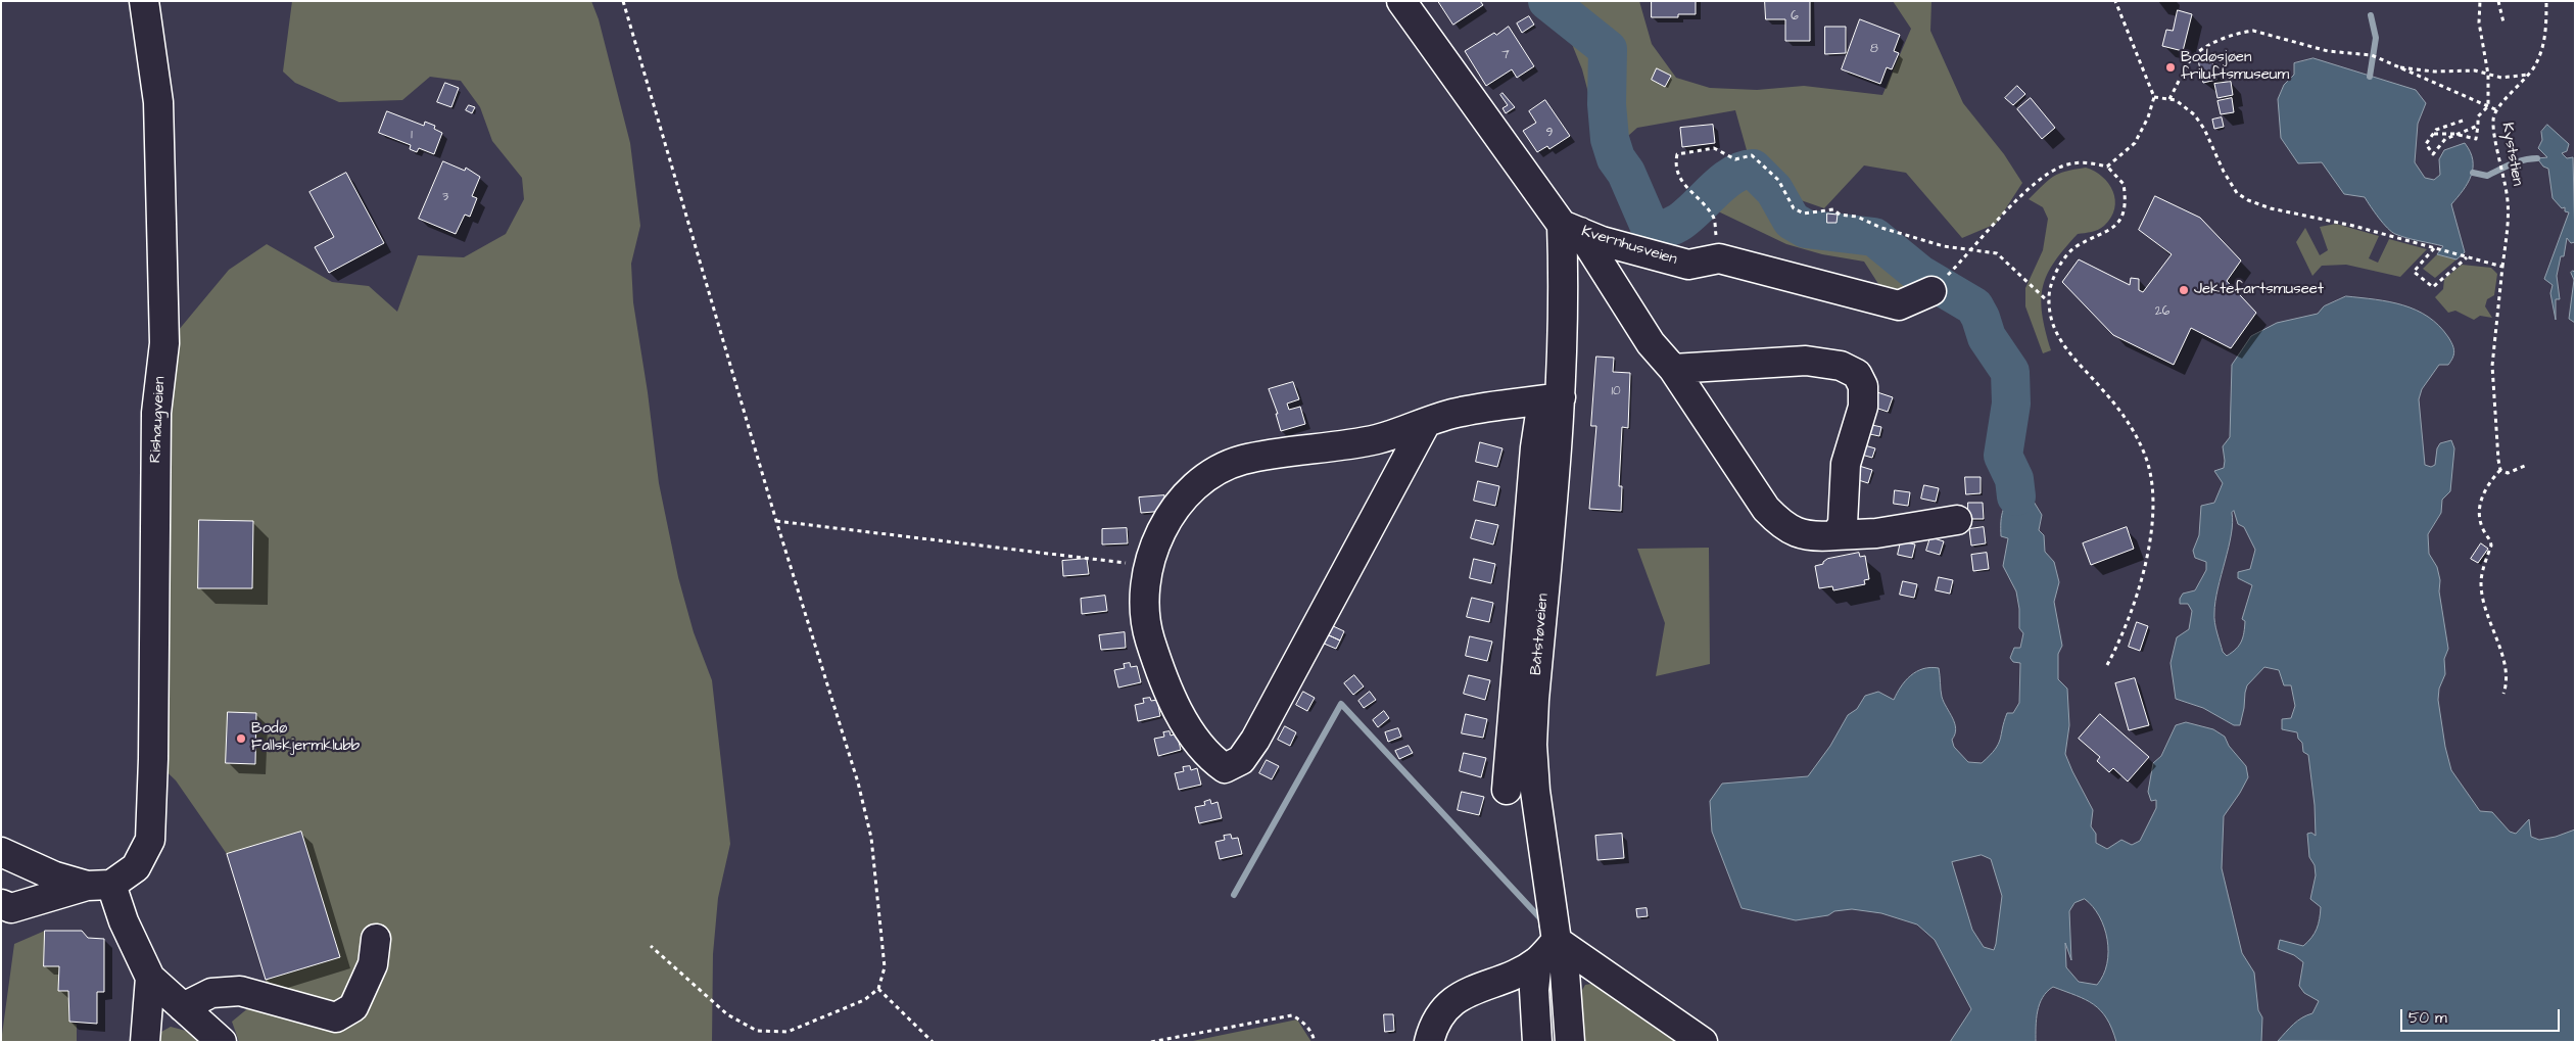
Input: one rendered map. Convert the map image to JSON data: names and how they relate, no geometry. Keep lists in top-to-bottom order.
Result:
{
  "streets": {
    "street": ["Kvernhusveien", "Rishaugveien", "Båtstøveien"],
    "path": ["Kyststien"]
  },
  "crossings": [
    ["Kvernhusveien", "Båtstøveien"]
  ],
  "places": ["Bodøsjøen friluftsmuseum", "Jektefartsmuseet", "Bodø Fallskjermklubb"],
  "house_numbers": [
    "6",
    "8",
    "7",
    "9",
    "1",
    "3",
    "26",
    "10"
  ],
  "scale_bar": "50 m"
}
